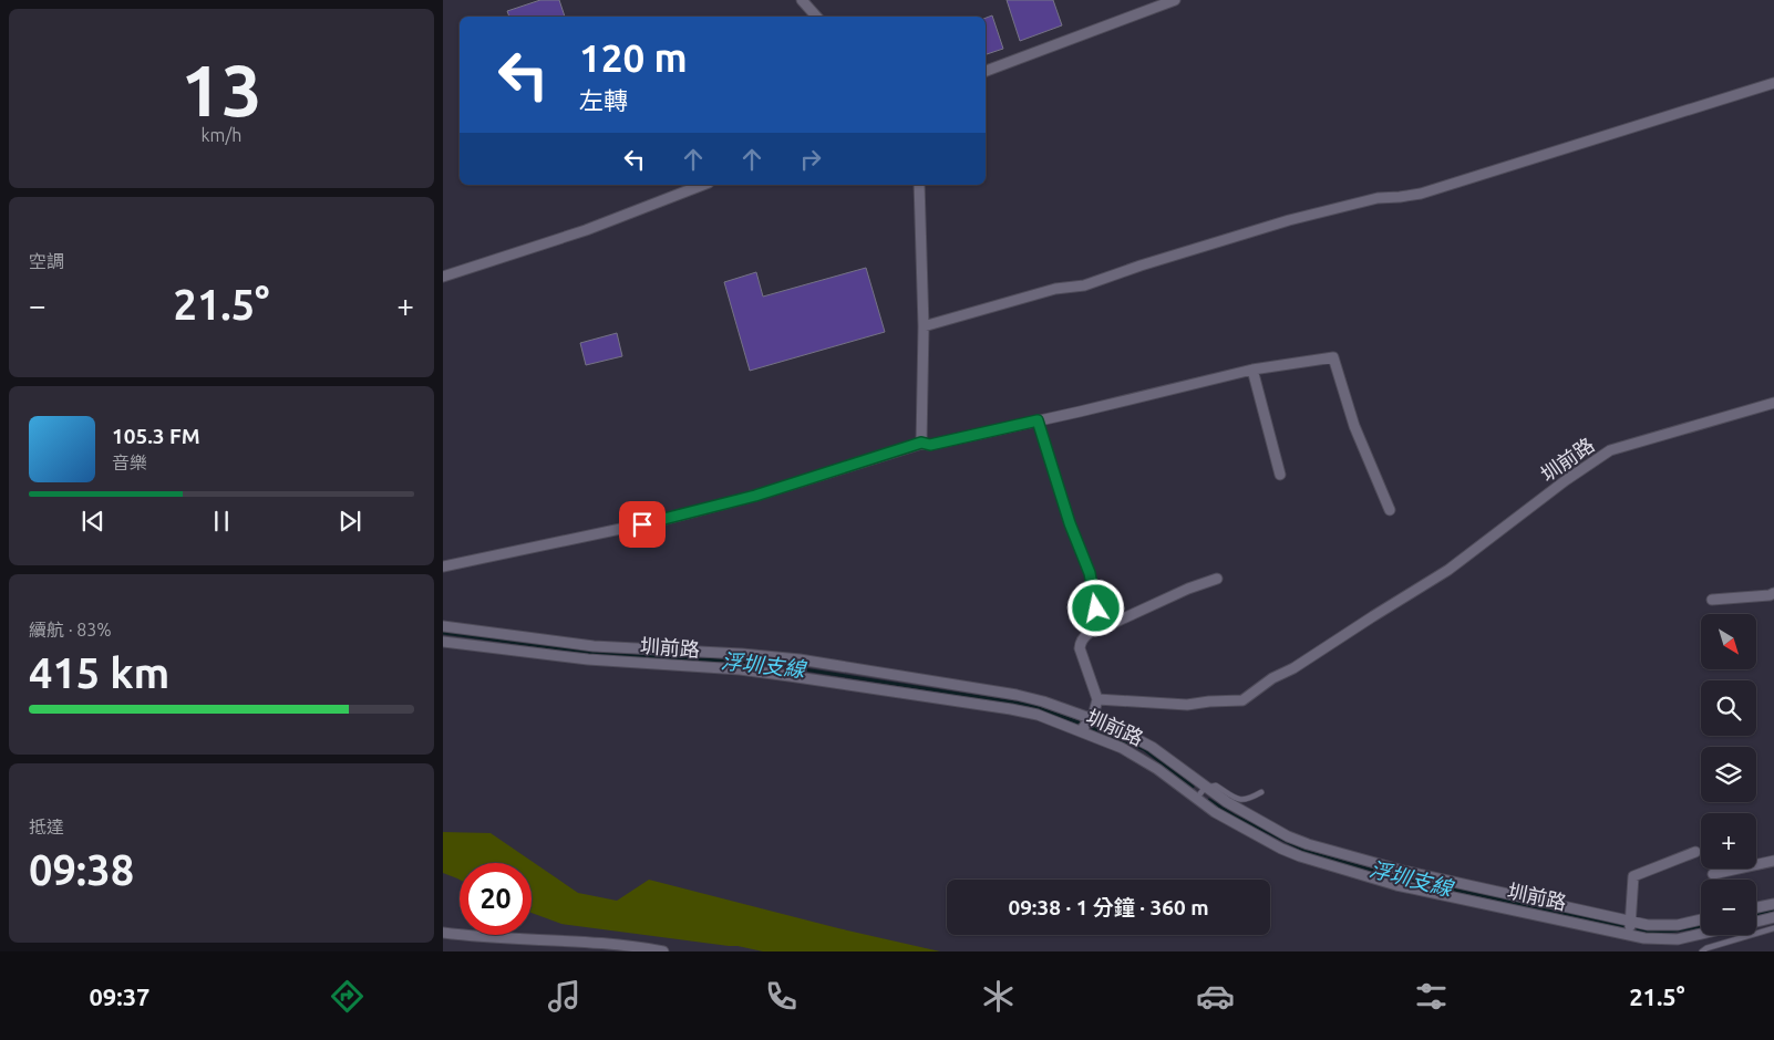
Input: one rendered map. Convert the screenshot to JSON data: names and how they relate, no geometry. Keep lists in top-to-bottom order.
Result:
{
  "streets": {
    "street": ["圳前路"]
  },
  "water": ["浮圳支線"],
  "north": "bottom right",
  "page": {
    "tile": [
      ["13", "km/h"],
      "空調",
      ["續航 · 83%", "415 km"],
      ["抵達", "09:38"]
    ],
    "turn": ["120 m", "左轉"],
    "heat": ["−", "21.5°", "+"],
    "song": ["105.3 FM", "音樂"],
    "map_buttons": ["+", "−"],
    "limit": "20",
    "trip": "09:38 · 1 分鐘 · 360 m",
    "tabs": ["09:37", "21.5°"]
  }
}
